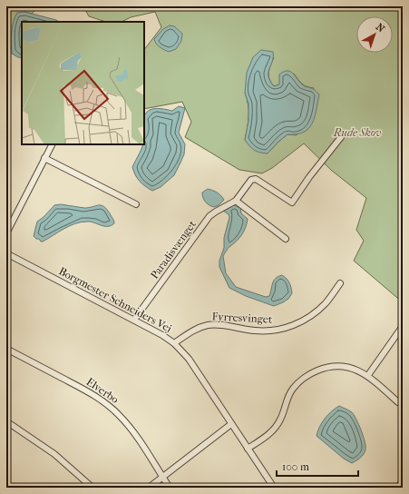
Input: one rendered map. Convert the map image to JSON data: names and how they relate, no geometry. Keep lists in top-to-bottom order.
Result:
{
  "streets": {
    "street": [
      "Paradisvænget",
      "Borgmester Schneiders Vej",
      "Fyrresvinget",
      "Elverbo"
    ]
  },
  "crossings": [
    ["Paradisvænget", "Borgmester Schneiders Vej"],
    ["Borgmester Schneiders Vej", "Fyrresvinget"]
  ],
  "parks": ["Rude Skov"],
  "scale_bar": "100 m",
  "north": "top right"
}
